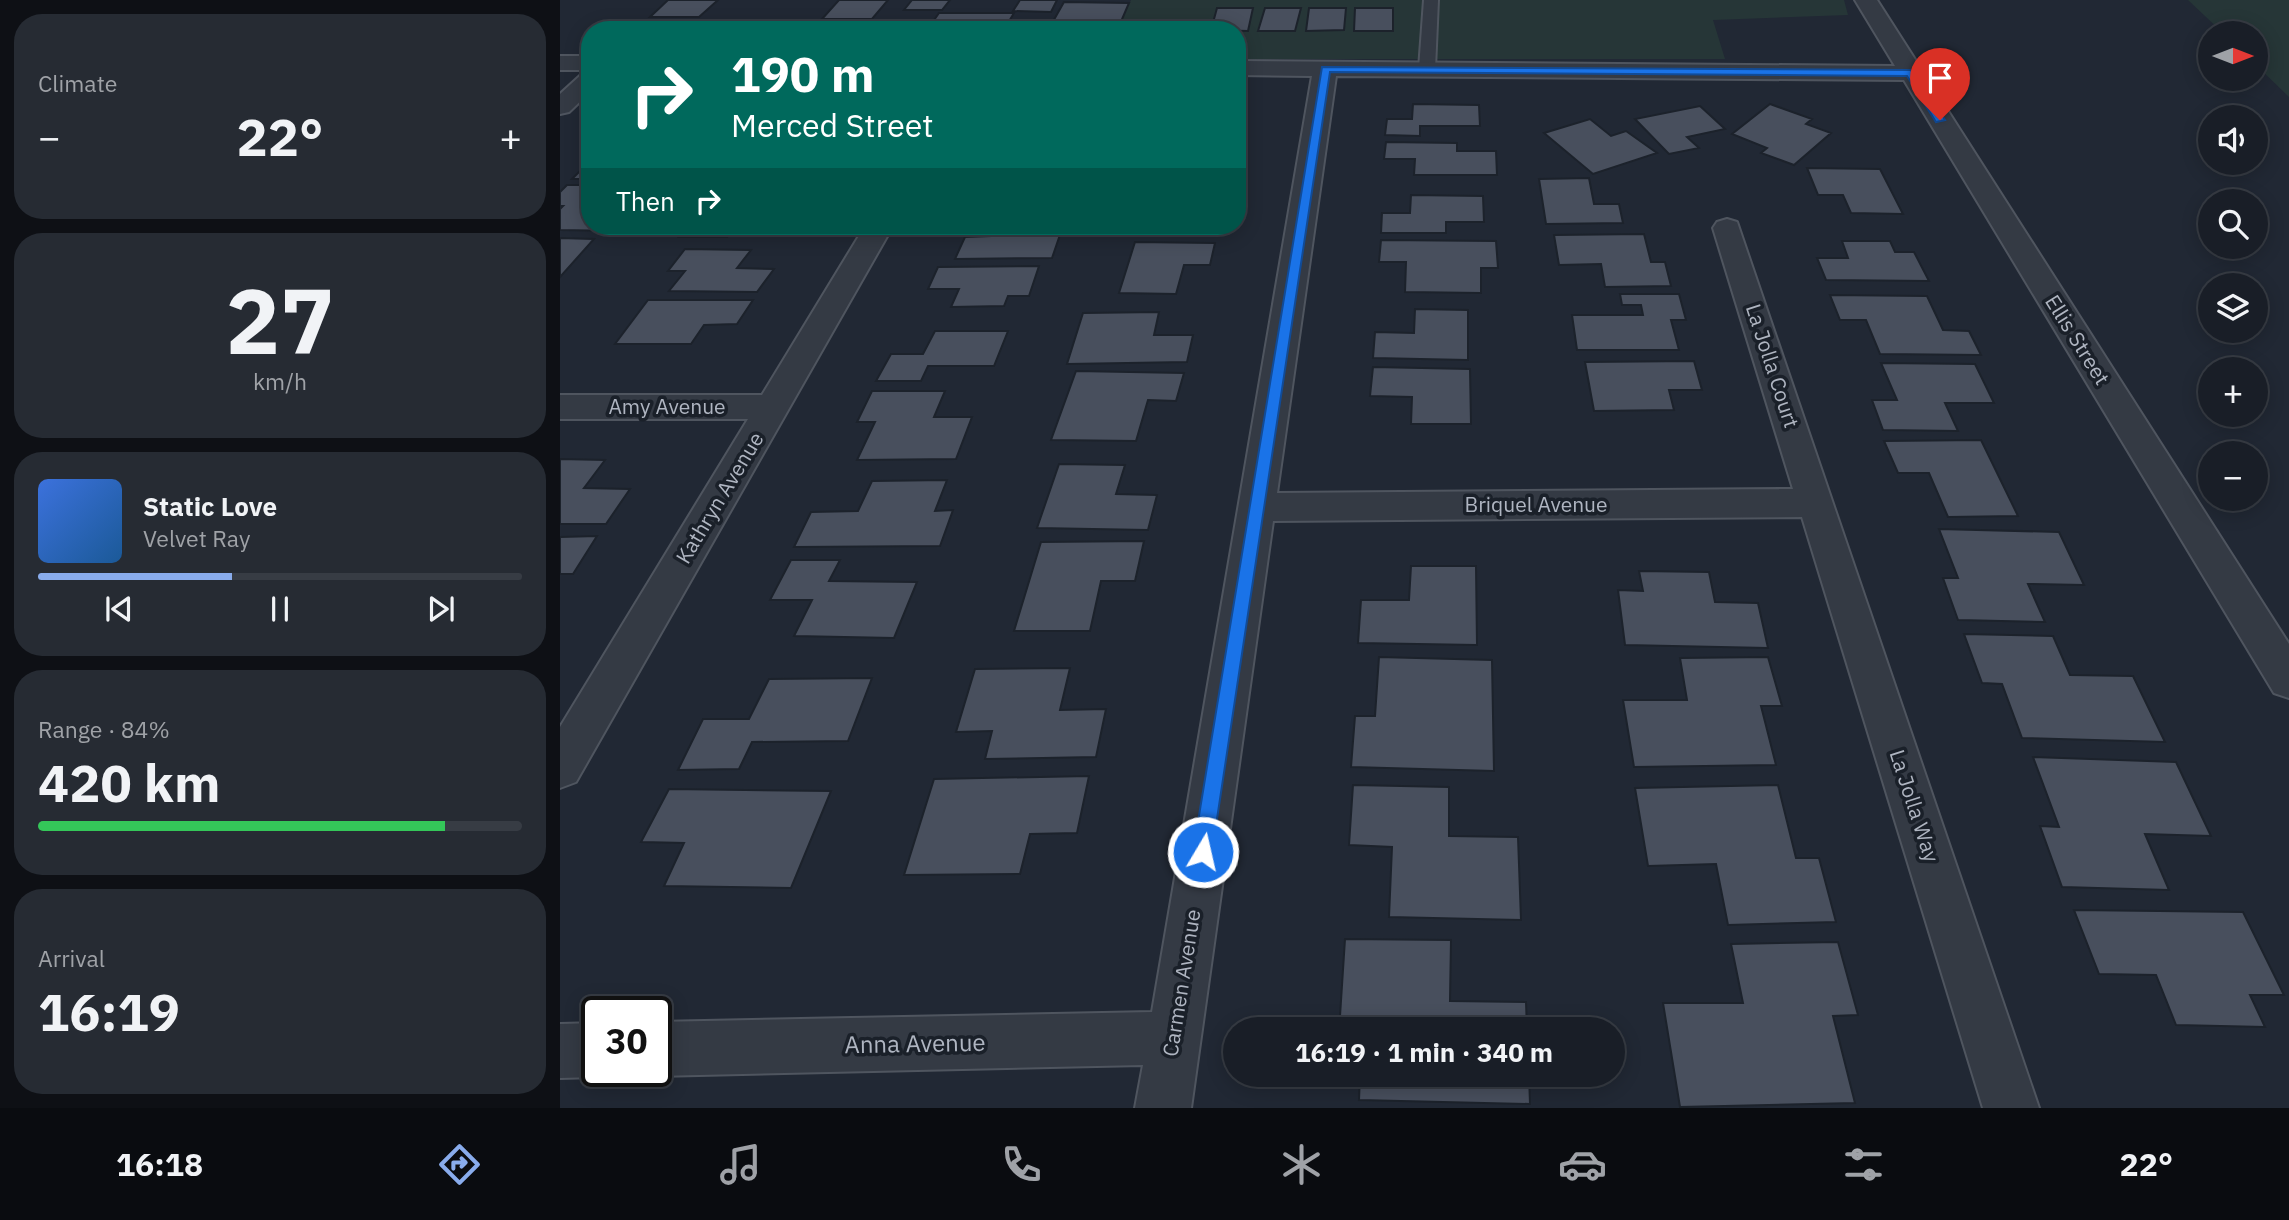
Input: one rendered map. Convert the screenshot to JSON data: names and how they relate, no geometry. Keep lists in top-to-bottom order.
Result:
{
  "streets": {
    "street": [
      "Ellis Street",
      "La Jolla Court",
      "Amy Avenue",
      "Kathryn Avenue",
      "Briquel Avenue",
      "La Jolla Way",
      "Carmen Avenue",
      "Anna Avenue"
    ]
  },
  "crossings": [
    ["La Jolla Court", "Briquel Avenue"],
    ["La Jolla Court", "La Jolla Way"],
    ["Amy Avenue", "Kathryn Avenue"],
    ["Briquel Avenue", "La Jolla Way"],
    ["Briquel Avenue", "Carmen Avenue"],
    ["Carmen Avenue", "Anna Avenue"]
  ],
  "north": "right",
  "page": {
    "tile": [
      "Climate",
      ["27", "km/h"],
      ["Range · 84%", "420 km"],
      ["Arrival", "16:19"]
    ],
    "map_buttons": ["+", "−"],
    "turn": ["190 m", "Merced Street"],
    "heat": ["−", "22°", "+"],
    "then": "Then",
    "song": ["Static Love", "Velvet Ray"],
    "limit": "30",
    "trip": "16:19 · 1 min · 340 m",
    "tabs": ["16:18", "22°"]
  }
}
